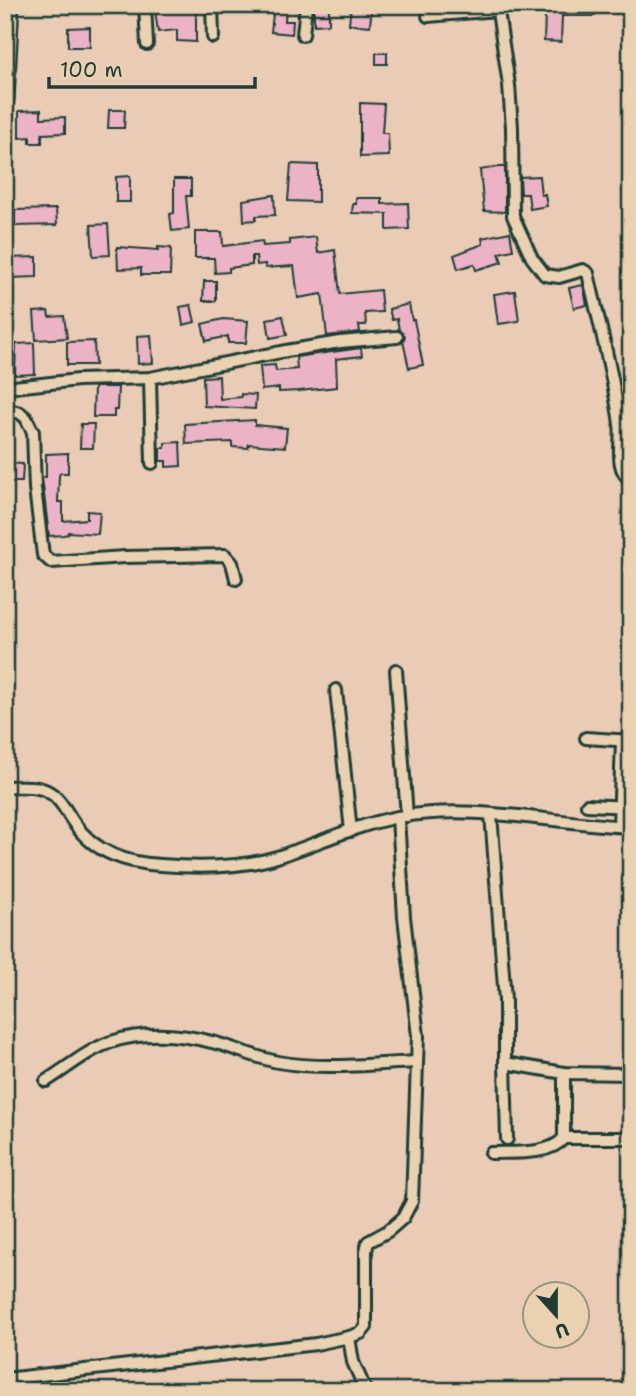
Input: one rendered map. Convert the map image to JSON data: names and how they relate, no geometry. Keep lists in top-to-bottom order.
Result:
{
  "scale_bar": "100 m",
  "north": "bottom"
}
